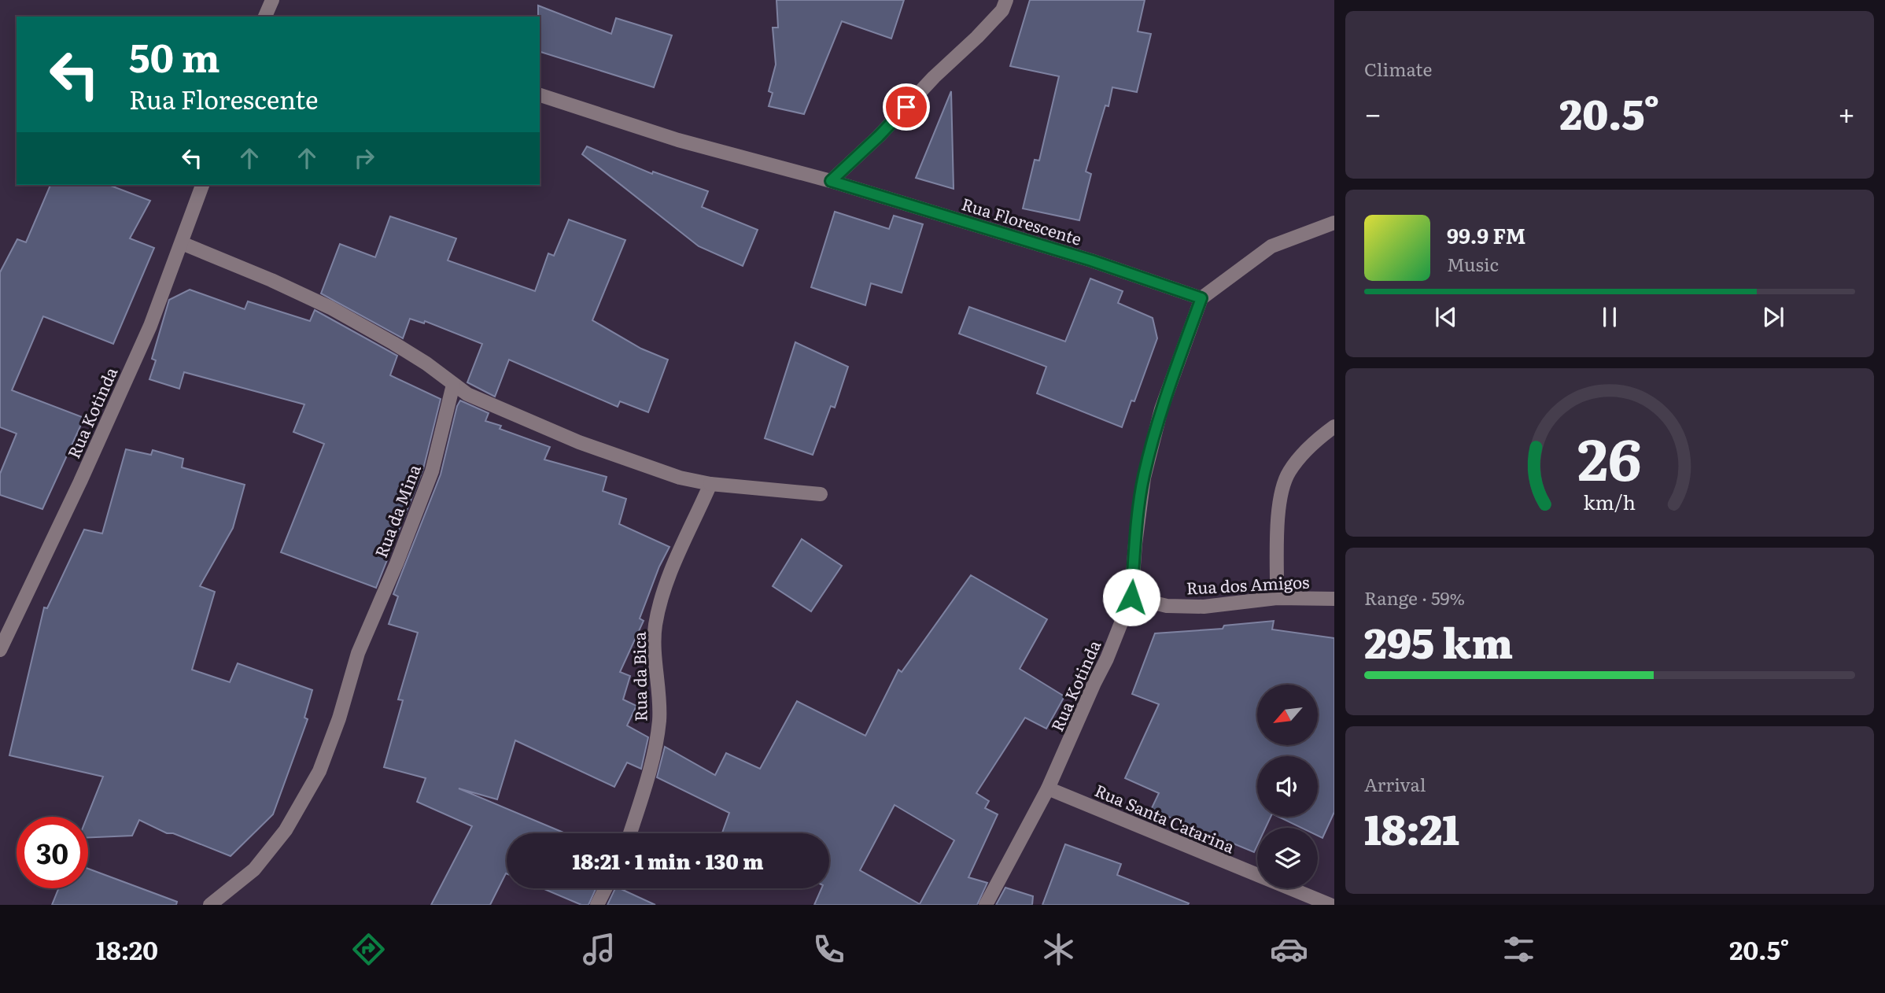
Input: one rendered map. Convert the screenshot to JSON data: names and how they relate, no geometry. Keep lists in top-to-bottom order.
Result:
{
  "streets": {
    "street": [
      "Rua Florescente",
      "Rua Kotinda",
      "Rua da Mina",
      "Rua dos Amigos",
      "Rua da Bica",
      "Rua Santa Catarina"
    ]
  },
  "crossings": [
    ["Rua Florescente", "Rua Kotinda"],
    ["Rua Kotinda", "Rua dos Amigos"],
    ["Rua Kotinda", "Rua Santa Catarina"]
  ],
  "north": "bottom left",
  "page": {
    "tile": [
      "Climate",
      ["Range · 59%", "295 km"],
      ["Arrival", "18:21"]
    ],
    "turn": ["50 m", "Rua Florescente"],
    "heat": ["−", "20.5°", "+"],
    "song": ["99.9 FM", "Music"],
    "limit": "30",
    "trip": "18:21 · 1 min · 130 m",
    "tabs": ["18:20", "20.5°"],
    "gauge": ["26", "km/h"]
  }
}
